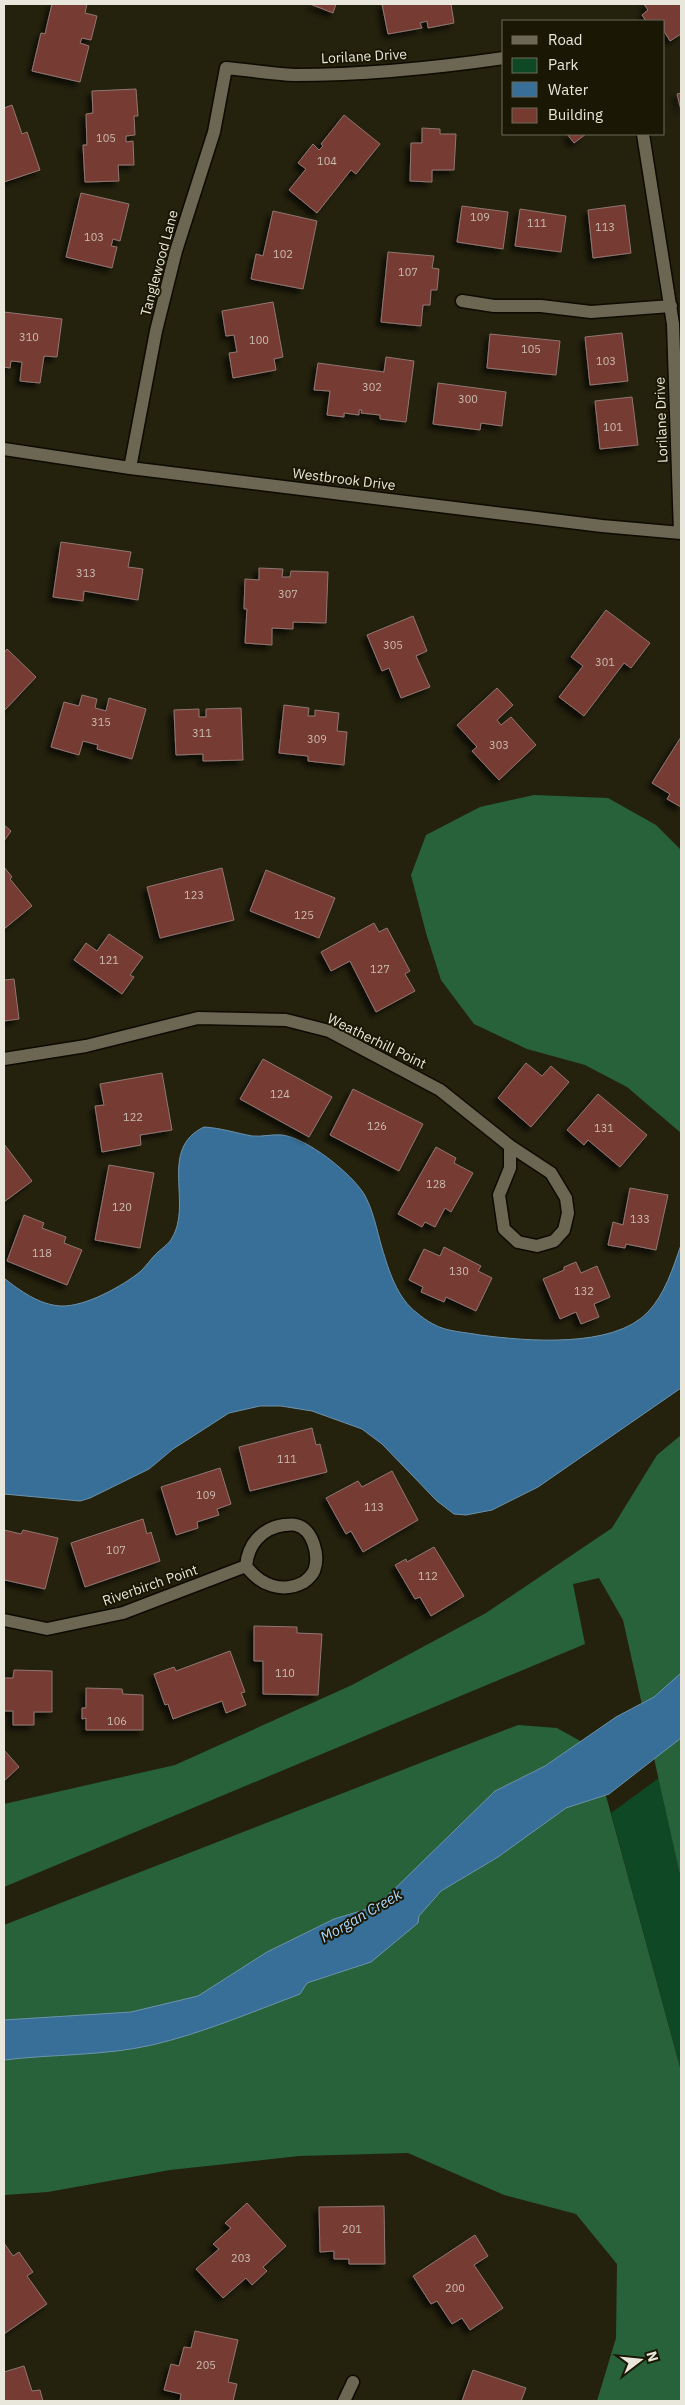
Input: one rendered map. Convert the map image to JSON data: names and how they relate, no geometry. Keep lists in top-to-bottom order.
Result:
{
  "streets": {
    "street": [
      "Lorilane Drive",
      "Tanglewood Lane",
      "Westbrook Drive",
      "Weatherhill Point",
      "Riverbirch Point"
    ]
  },
  "crossings": [
    ["Lorilane Drive", "Tanglewood Lane"],
    ["Lorilane Drive", "Westbrook Drive"],
    ["Tanglewood Lane", "Westbrook Drive"]
  ],
  "water": ["Morgan Creek"],
  "house_numbers": [
    "105",
    "104",
    "109",
    "111",
    "113",
    "103",
    "102",
    "107",
    "310",
    "100",
    "105",
    "103",
    "302",
    "300",
    "101",
    "313",
    "307",
    "305",
    "301",
    "315",
    "311",
    "309",
    "303",
    "123",
    "125",
    "121",
    "127",
    "124",
    "122",
    "126",
    "131",
    "128",
    "120",
    "133",
    "118",
    "130",
    "132",
    "111",
    "109",
    "113",
    "107",
    "112",
    "110",
    "106",
    "201",
    "203",
    "200",
    "205"
  ],
  "legend": [
    "Road",
    "Park",
    "Water",
    "Building"
  ],
  "north": "right"
}
